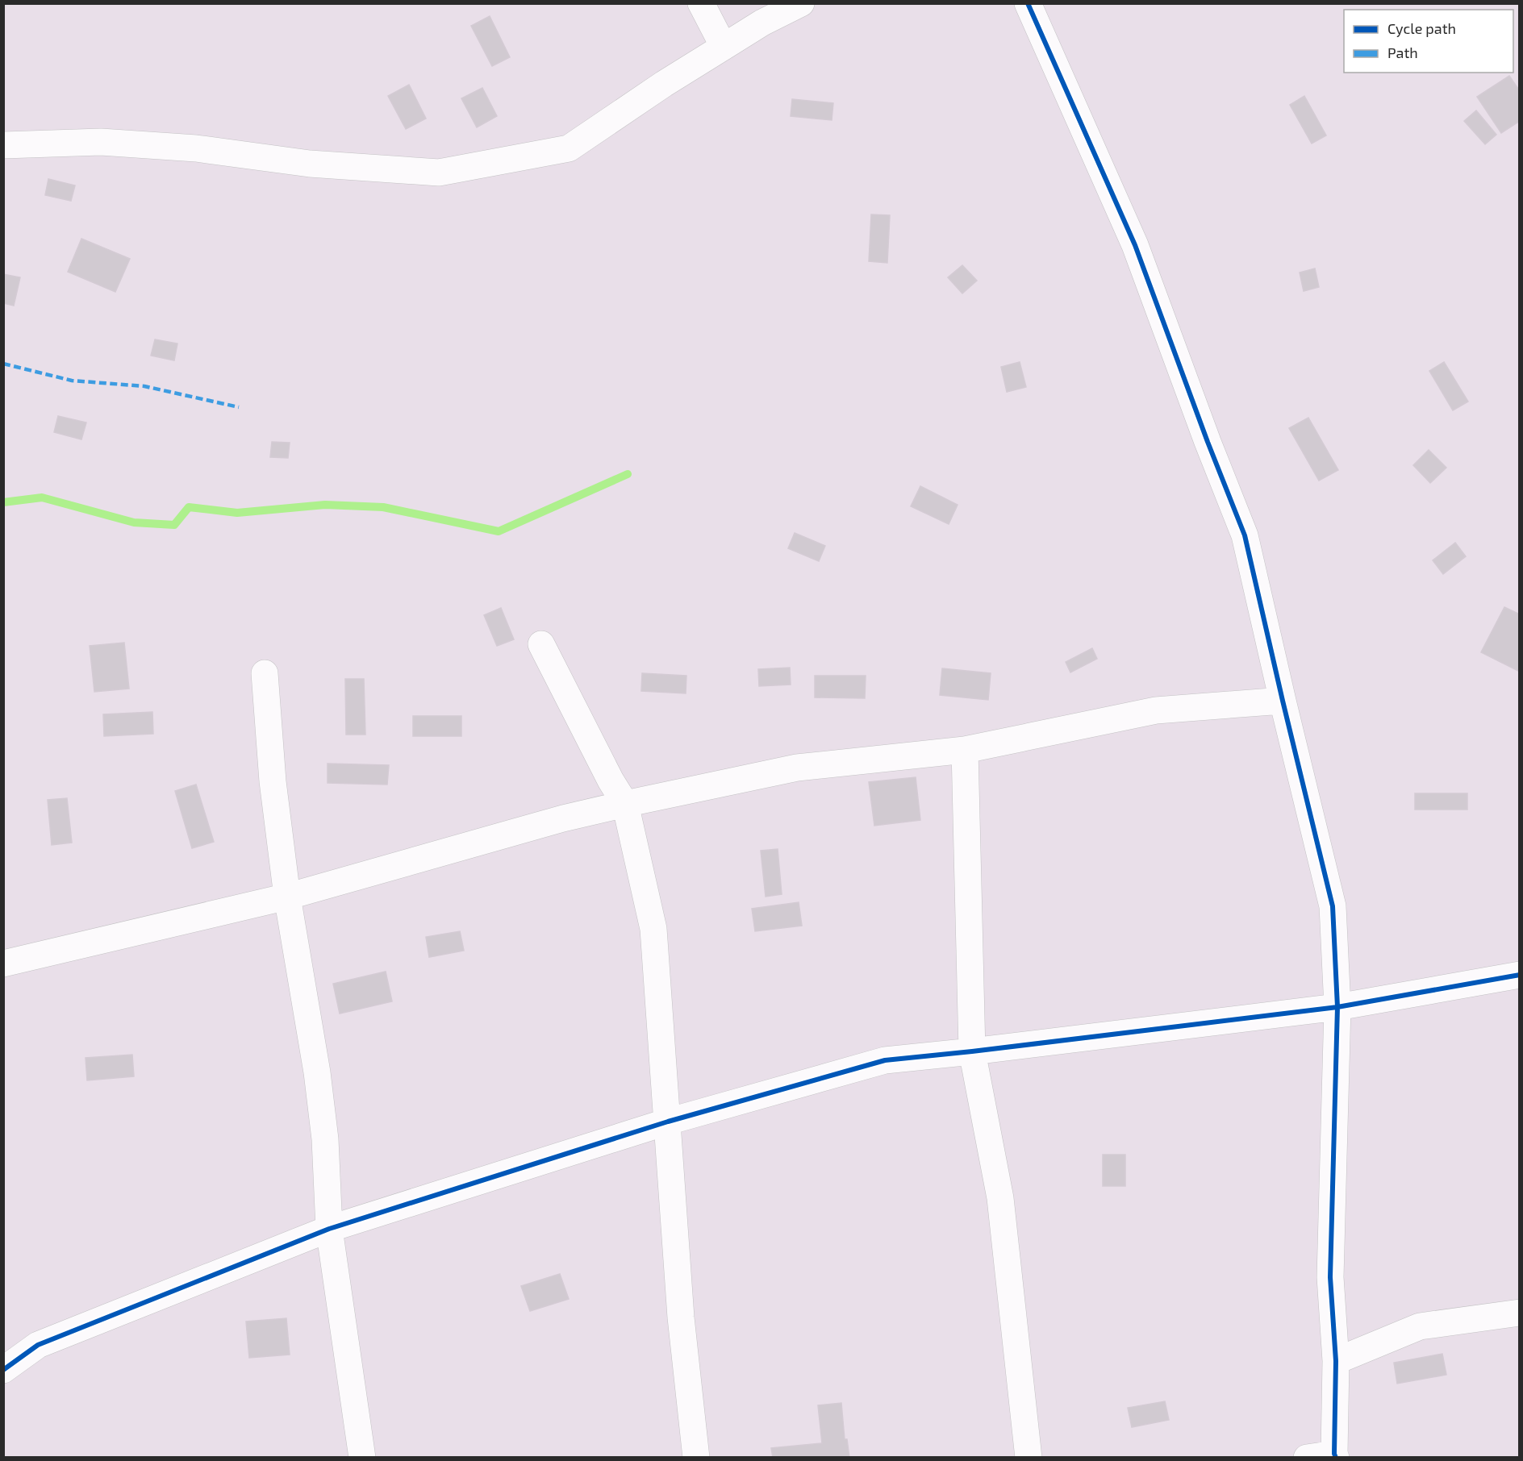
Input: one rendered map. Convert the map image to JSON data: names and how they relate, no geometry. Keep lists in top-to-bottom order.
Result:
{
  "legend": ["Cycle path", "Path"]
}
